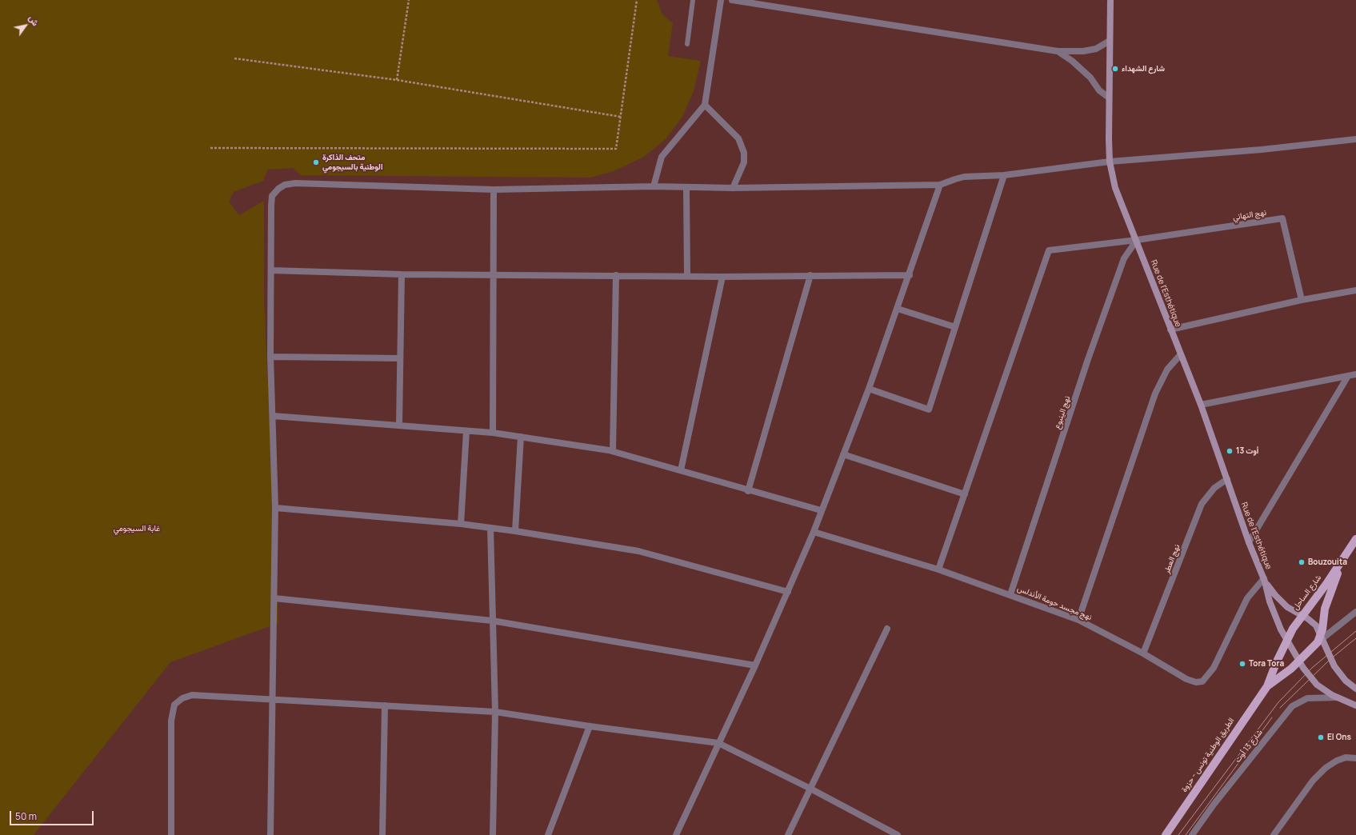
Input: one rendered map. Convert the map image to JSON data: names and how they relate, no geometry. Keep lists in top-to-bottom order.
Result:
{
  "streets": {
    "main road": ["شارع الساحل", "الطريق الوطنية تونس - حزوة"],
    "street": [
      "نهج التهاني",
      "Rue de l'Esthétique",
      "نهج الينبوع",
      "نهج العطر",
      "نهج مجسد حومة الأندلس",
      "شارع 13 أوت"
    ]
  },
  "crossings": [
    ["نهج التهاني", "Rue de l'Esthétique"],
    ["نهج التهاني", "نهج الينبوع"],
    ["Rue de l'Esthétique", "نهج الينبوع"],
    ["Rue de l'Esthétique", "نهج العطر"],
    ["Rue de l'Esthétique", "شارع الساحل"],
    ["Rue de l'Esthétique", "نهج مجسد حومة الأندلس"],
    ["Rue de l'Esthétique", "شارع 13 أوت"],
    ["Rue de l'Esthétique", "الطريق الوطنية تونس - حزوة"],
    ["نهج الينبوع", "نهج مجسد حومة الأندلس"],
    ["نهج العطر", "نهج مجسد حومة الأندلس"],
    ["شارع الساحل", "الطريق الوطنية تونس - حزوة"]
  ],
  "parks": ["غابة السيجومي"],
  "places": [
    "شارع الشهداء",
    "متحف الذاكرة الوطنية بالسيجومي",
    "13 أوت",
    "Bouzouita",
    "Tora Tora",
    "El Ons"
  ],
  "scale_bar": "50 m",
  "north": "top right"
}
